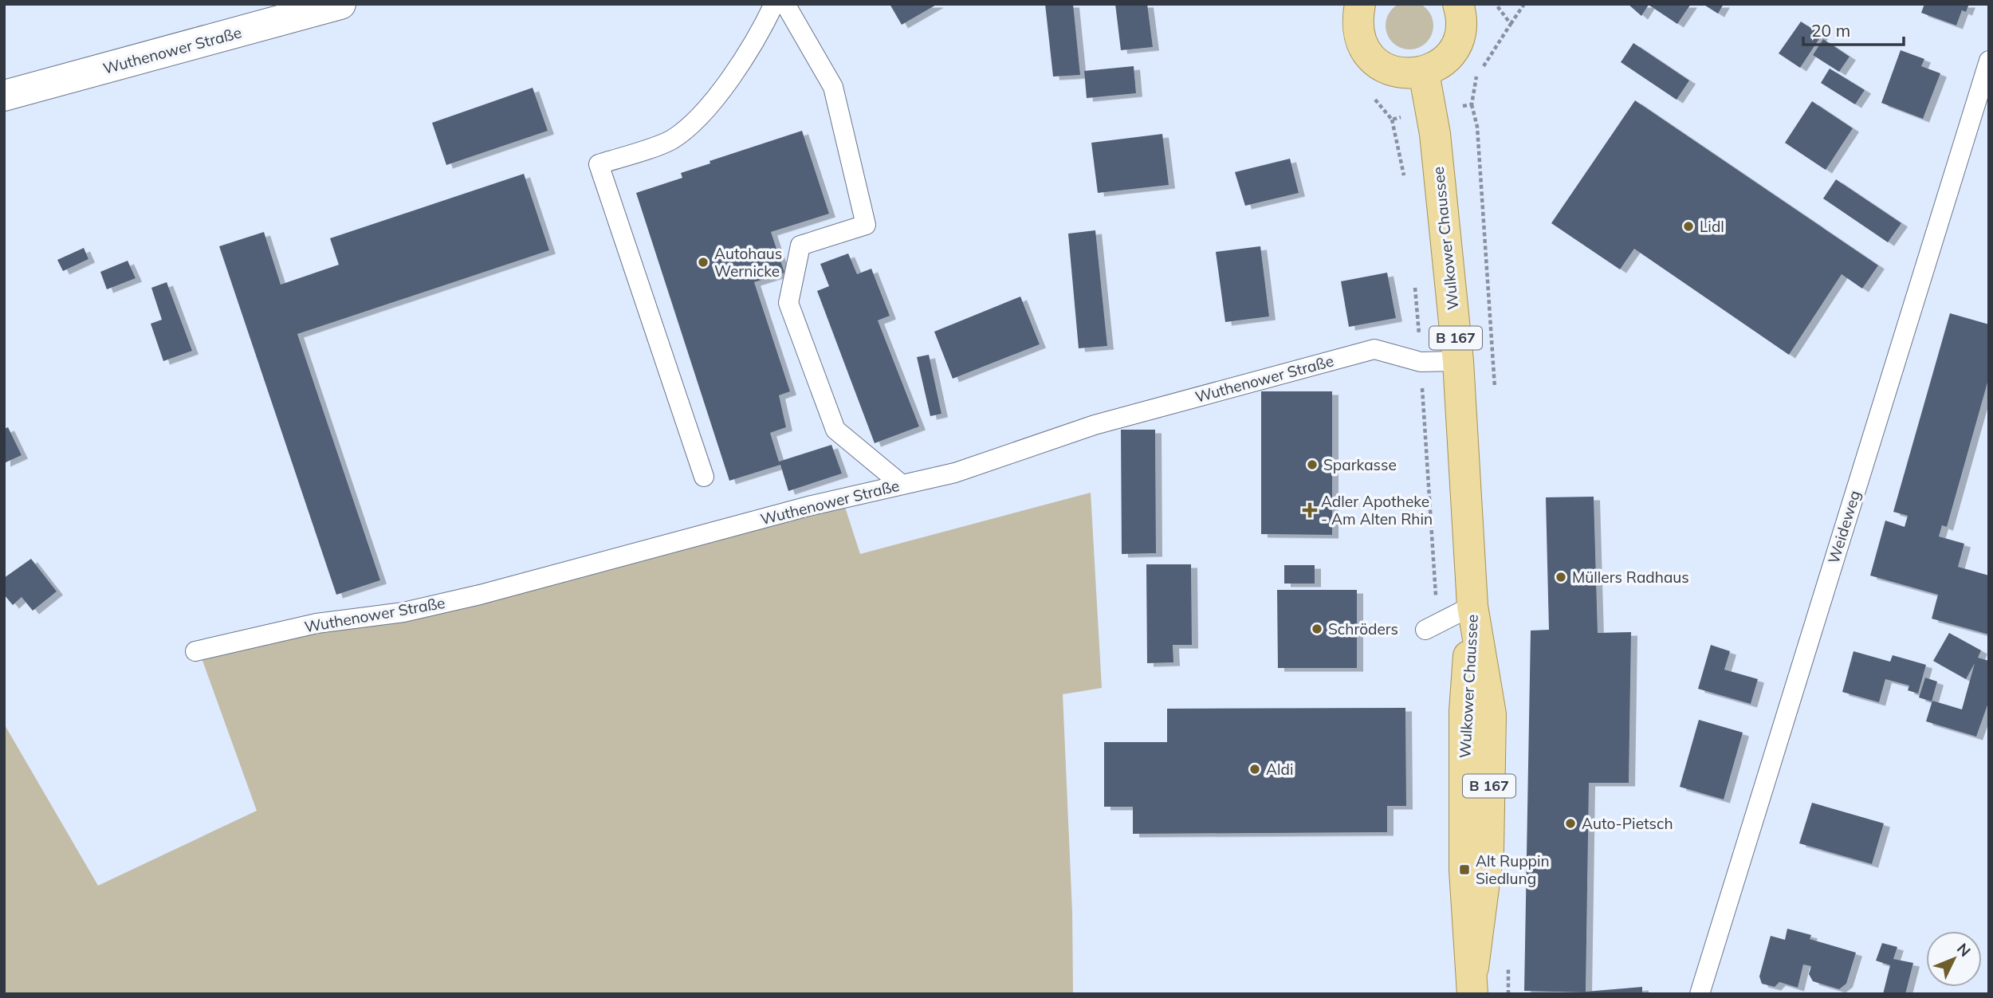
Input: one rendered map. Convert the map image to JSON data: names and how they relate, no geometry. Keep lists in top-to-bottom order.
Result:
{
  "streets": {
    "main road": ["Wulkower Chaussee", "B 167"],
    "street": ["Wuthenower Straße"],
    "lane": ["Weideweg"]
  },
  "crossings": [
    ["Wuthenower Straße", "Wulkower Chaussee"]
  ],
  "places": {
    "other": [
      "Lidl",
      "Autohaus Wernicke",
      "Sparkasse",
      "Müllers Radhaus",
      "Schröders",
      "Aldi",
      "Auto-Pietsch"
    ],
    "health": ["Adler Apotheke - Am Alten Rhin"],
    "transit": ["Alt Ruppin Siedlung"]
  },
  "scale_bar": "20 m",
  "north": "top right"
}
